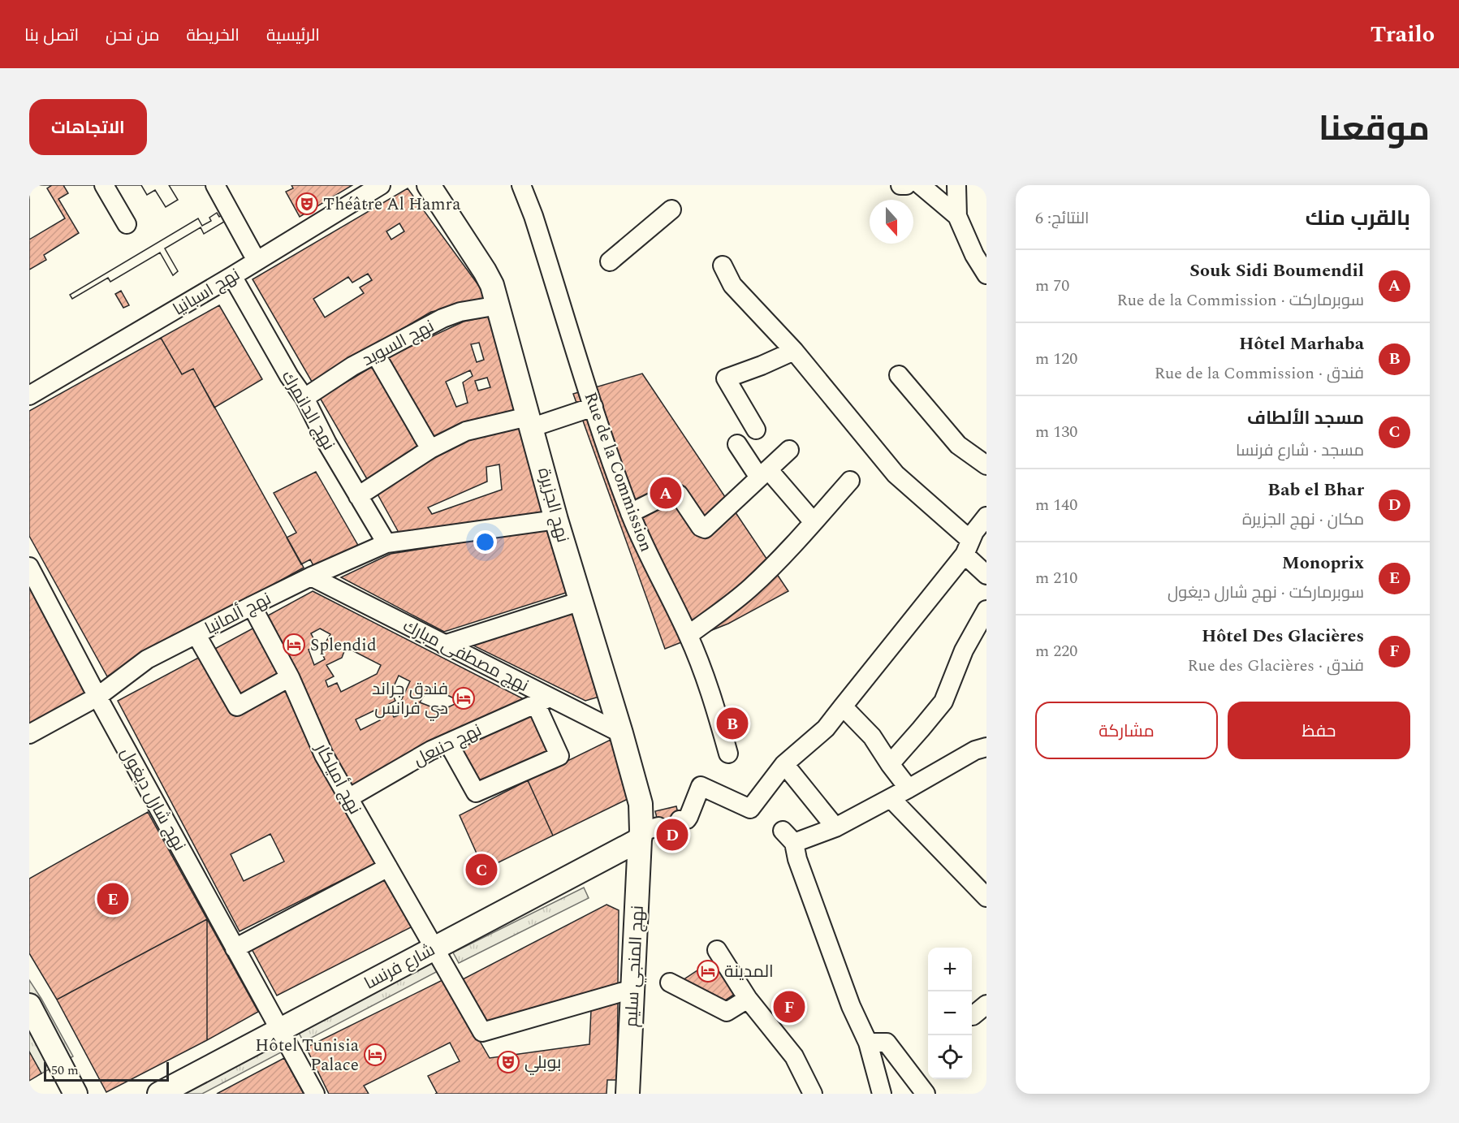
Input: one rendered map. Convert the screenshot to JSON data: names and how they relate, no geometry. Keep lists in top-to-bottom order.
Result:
{
  "streets": {
    "main road": ["نهج الجزيرة", "شارع فرنسا", "نهج المنجي سليم"],
    "street": [
      "نهج اسبانيا",
      "نهج السويد",
      "نهج الدانمرك",
      "Rue de la Commission",
      "نهج ألمانيا",
      "نهج مصطفى مبارك",
      "نهج حنبعل",
      "نهج أميلكار",
      "نهج شارل ديغول"
    ]
  },
  "crossings": [
    ["نهج اسبانيا", "نهج الدانمرك"],
    ["نهج السويد", "نهج الدانمرك"],
    ["نهج السويد", "نهج الجزيرة"],
    ["نهج الدانمرك", "نهج ألمانيا"],
    ["نهج الجزيرة", "نهج ألمانيا"],
    ["نهج الجزيرة", "نهج مصطفى مبارك"],
    ["نهج الجزيرة", "شارع فرنسا"],
    ["نهج الجزيرة", "نهج المنجي سليم"],
    ["نهج ألمانيا", "نهج مصطفى مبارك"],
    ["نهج ألمانيا", "نهج أميلكار"],
    ["نهج ألمانيا", "نهج شارل ديغول"],
    ["نهج مصطفى مبارك", "نهج حنبعل"],
    ["نهج حنبعل", "نهج أميلكار"],
    ["نهج أميلكار", "شارع فرنسا"],
    ["نهج أميلكار", "نهج المنجي سليم"],
    ["نهج شارل ديغول", "شارع فرنسا"],
    ["شارع فرنسا", "نهج المنجي سليم"]
  ],
  "places": {
    "theatre": ["Théâtre Al Hamra", "بوبلي"],
    "hotel": [
      "Splendid",
      "فندق جراند دي فرانس",
      "المدينة",
      "Hôtel Tunisia Palace"
    ]
  },
  "scale_bar": "50 m",
  "north": "bottom",
  "page": {
    "header": "Trailo",
    "nav": [
      "الرئيسية",
      "الخريطة",
      "من نحن",
      "اتصل بنا"
    ],
    "title": "موقعنا",
    "buttons": [
      "الاتجاهات",
      ["حفظ", "مشاركة"]
    ],
    "heading": ["بالقرب منك", "النتائج: 6"],
    "list": [
      {
        "mark": "A",
        "name": "Souk Sidi Boumendil",
        "note": "سوبرماركت · Rue de la Commission",
        "value": "70 m"
      },
      {
        "mark": "B",
        "name": "Hôtel Marhaba",
        "note": "فندق · Rue de la Commission",
        "value": "120 m"
      },
      {
        "mark": "C",
        "name": "مسجد الألطاف",
        "note": "مسجد · شارع فرنسا",
        "value": "130 m"
      },
      {
        "mark": "D",
        "name": "Bab el Bhar",
        "note": "مكان · نهج الجزيرة",
        "value": "140 m"
      },
      {
        "mark": "E",
        "name": "Monoprix",
        "note": "سوبرماركت · نهج شارل ديغول",
        "value": "210 m"
      },
      {
        "mark": "F",
        "name": "Hôtel Des Glacières",
        "note": "فندق · Rue des Glacières",
        "value": "220 m"
      }
    ],
    "pins": [
      "A",
      "B",
      "D",
      "C",
      "E",
      "F"
    ],
    "map_buttons": ["+", "−"],
    "scale": "50 m"
  }
}
